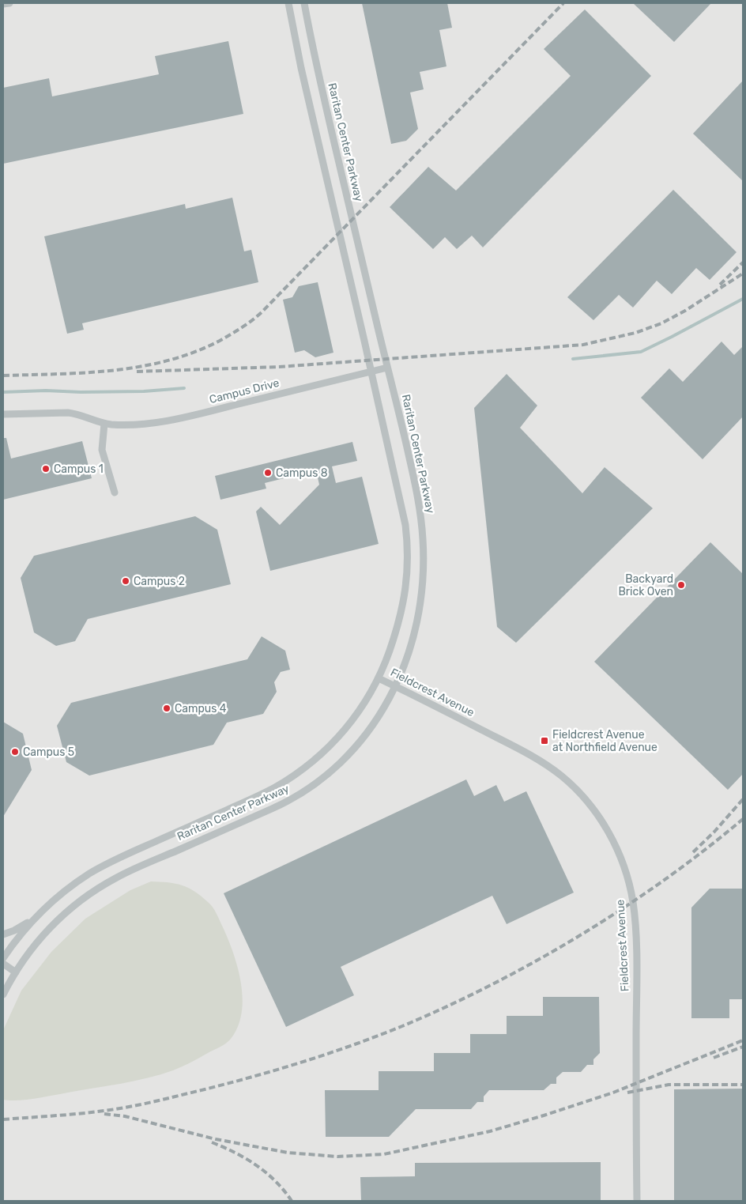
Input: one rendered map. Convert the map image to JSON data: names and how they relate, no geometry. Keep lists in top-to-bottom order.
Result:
{
  "streets": {
    "street": ["Raritan Center Parkway", "Campus Drive", "Fieldcrest Avenue"]
  },
  "crossings": [
    ["Raritan Center Parkway", "Campus Drive"],
    ["Raritan Center Parkway", "Fieldcrest Avenue"]
  ],
  "places": {
    "other": [
      "Campus 1",
      "Campus 8",
      "Campus 2",
      "Backyard Brick Oven",
      "Campus 4",
      "Campus 5"
    ],
    "transit": ["Fieldcrest Avenue at Northfield Avenue"]
  }
}
